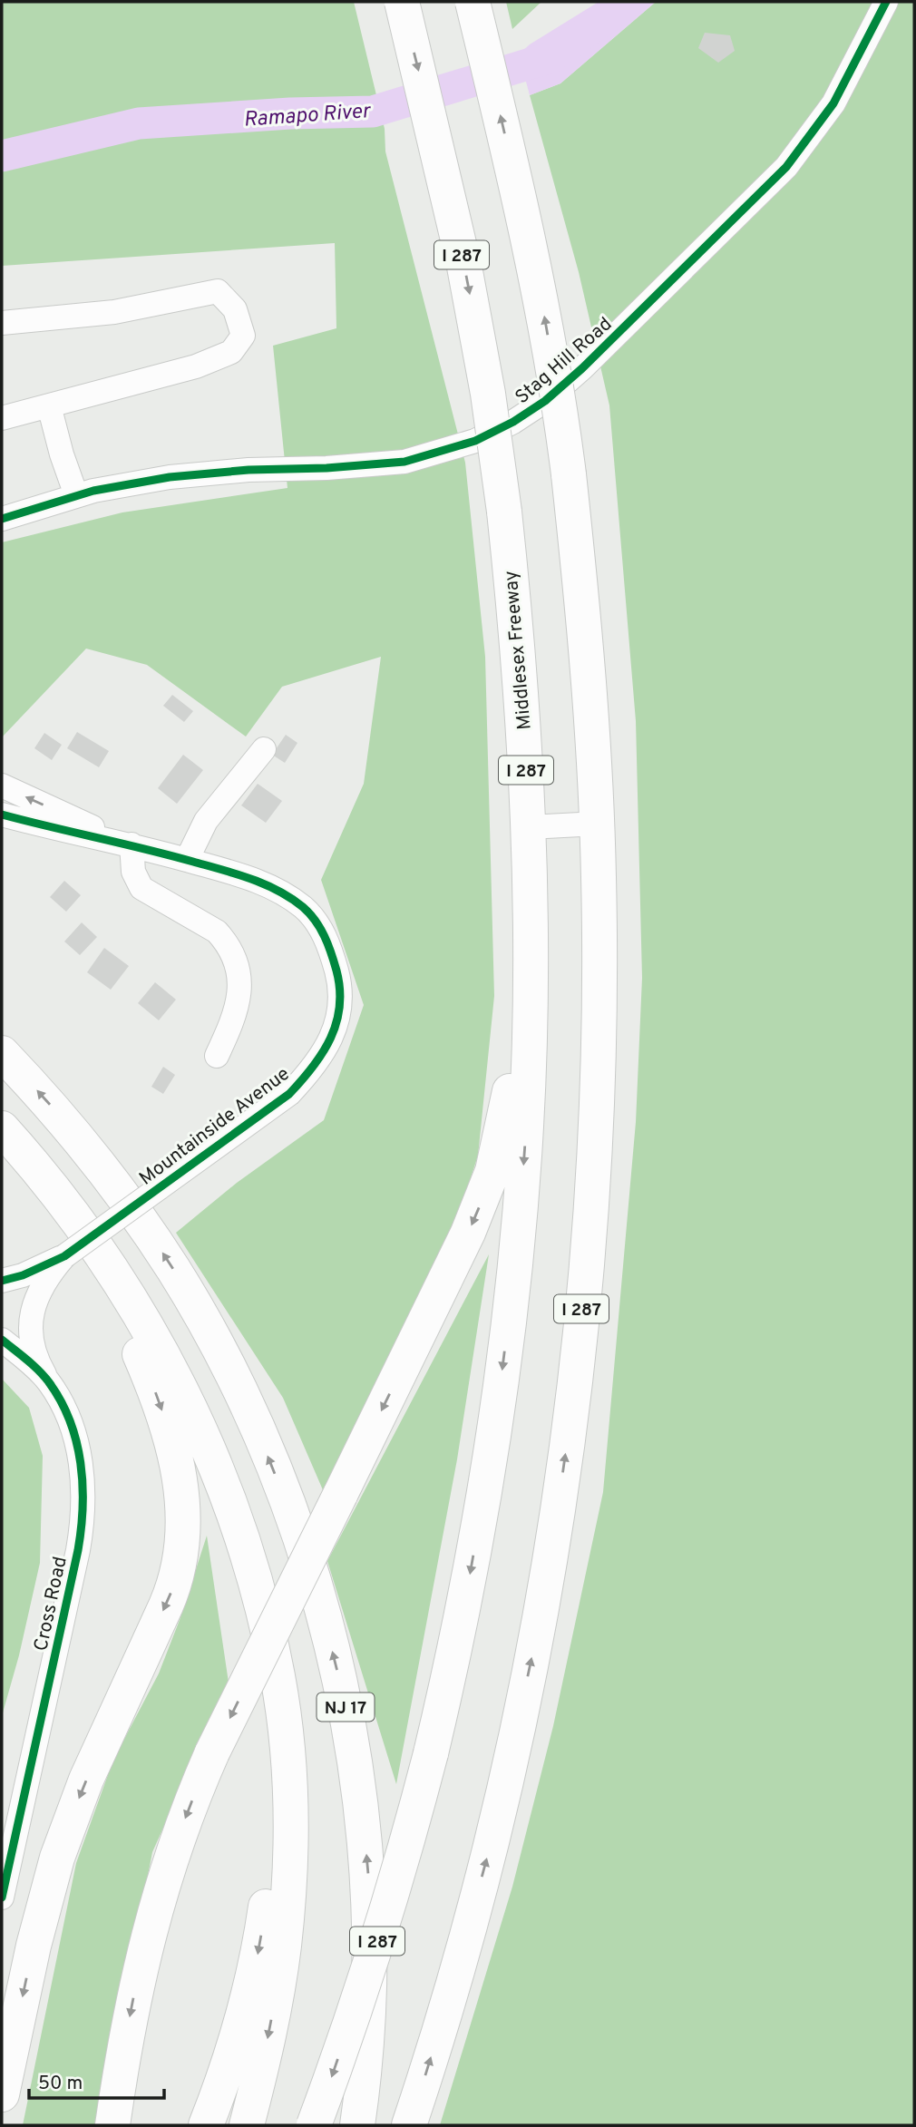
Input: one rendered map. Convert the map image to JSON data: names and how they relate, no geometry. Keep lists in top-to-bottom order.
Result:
{
  "streets": {
    "highway": ["I 287", "Middlesex Freeway", "NJ 17"],
    "street": ["Stag Hill Road", "Mountainside Avenue", "Cross Road"]
  },
  "crossings": [
    ["I 287", "Middlesex Freeway"],
    ["Mountainside Avenue", "Cross Road"]
  ],
  "water": ["Ramapo River"],
  "scale_bar": "50 m"
}
